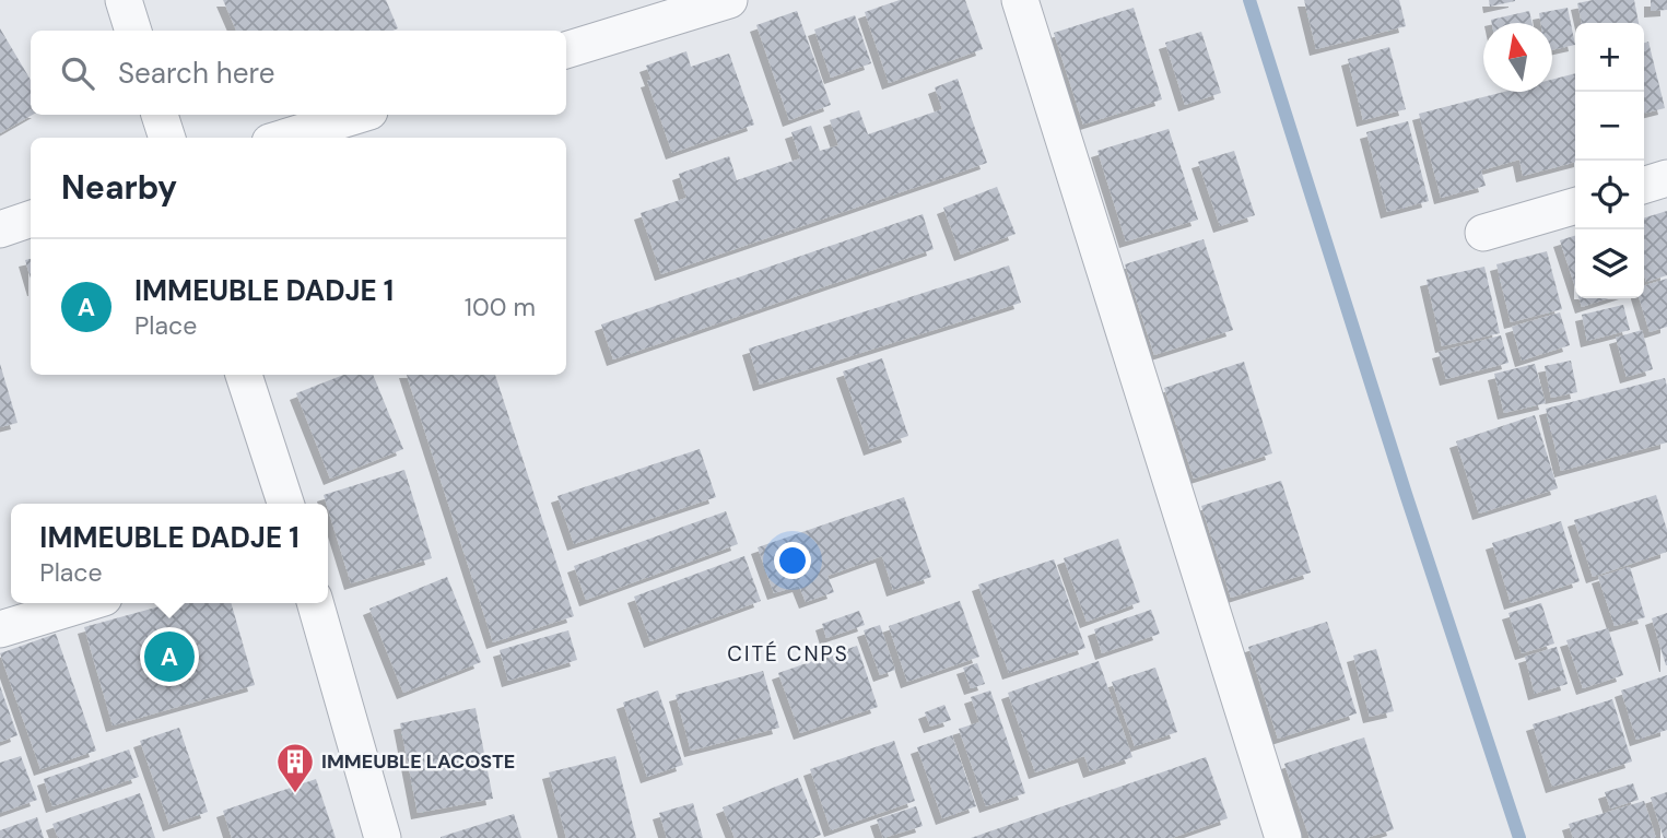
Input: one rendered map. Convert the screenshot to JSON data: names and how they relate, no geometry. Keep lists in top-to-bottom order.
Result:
{
  "districts": ["CITÉ CNPS"],
  "places": {
    "building": ["IMMEUBLE LACOSTE"]
  },
  "north": "top",
  "page": {
    "map_buttons": ["+", "−"],
    "search": "Search here",
    "heading": "Nearby",
    "list": [
      {
        "mark": "A",
        "name": "IMMEUBLE DADJE 1",
        "note": "Place",
        "value": "100 m"
      }
    ],
    "popup": ["IMMEUBLE DADJE 1", "Place"],
    "pins": "A"
  }
}
